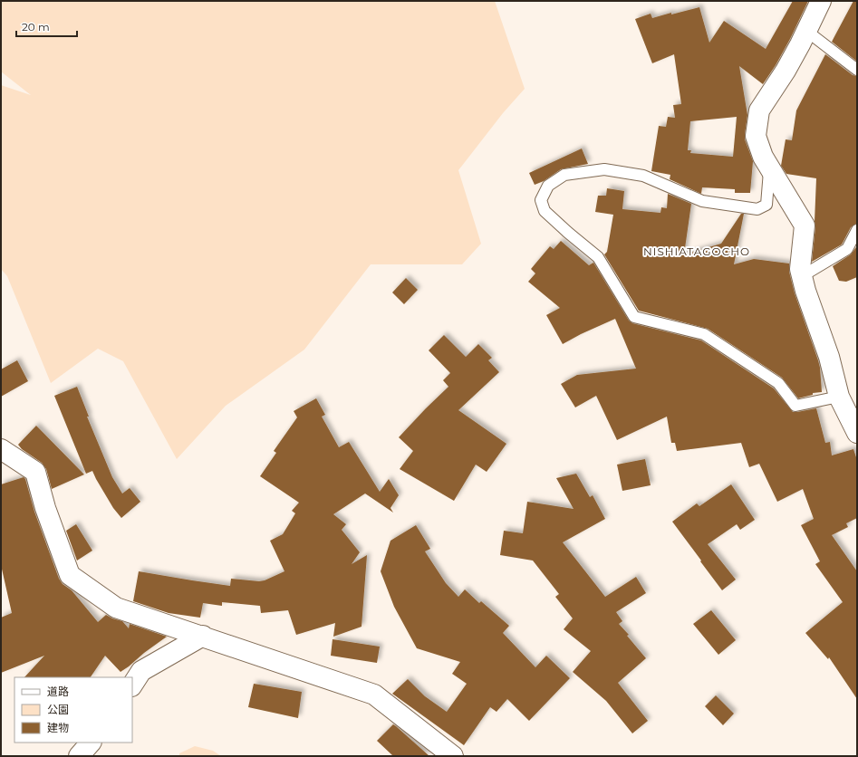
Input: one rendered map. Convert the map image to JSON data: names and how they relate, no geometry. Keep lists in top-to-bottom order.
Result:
{
  "districts": ["NISHIATAGOCHO"],
  "legend": ["道路", "公園", "建物"],
  "scale_bar": "20 m"
}
